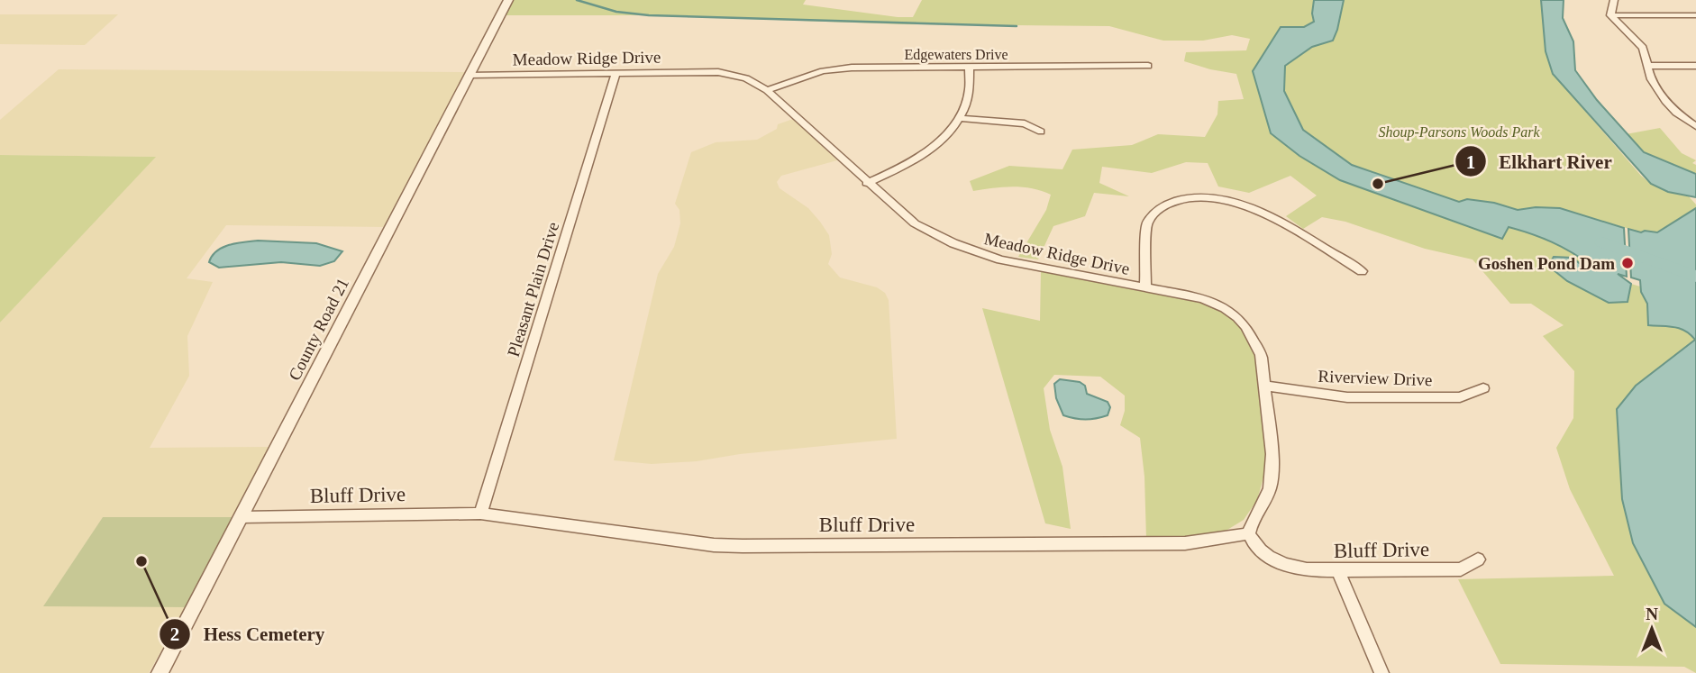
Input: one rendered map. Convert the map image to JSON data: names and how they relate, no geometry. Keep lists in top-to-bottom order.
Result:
{
  "streets": {
    "street": [
      "Edgewaters Drive",
      "Meadow Ridge Drive",
      "Pleasant Plain Drive",
      "County Road 21",
      "Riverview Drive",
      "Bluff Drive"
    ]
  },
  "crossings": [
    ["Edgewaters Drive", "Meadow Ridge Drive"],
    ["Meadow Ridge Drive", "Pleasant Plain Drive"],
    ["Meadow Ridge Drive", "County Road 21"],
    ["Meadow Ridge Drive", "Riverview Drive"],
    ["Meadow Ridge Drive", "Bluff Drive"],
    ["Pleasant Plain Drive", "Bluff Drive"],
    ["County Road 21", "Bluff Drive"]
  ],
  "parks": ["Shoup-Parsons Woods Park"],
  "places": ["Elkhart River", "Goshen Pond Dam", "Hess Cemetery"],
  "north": "top"
}
